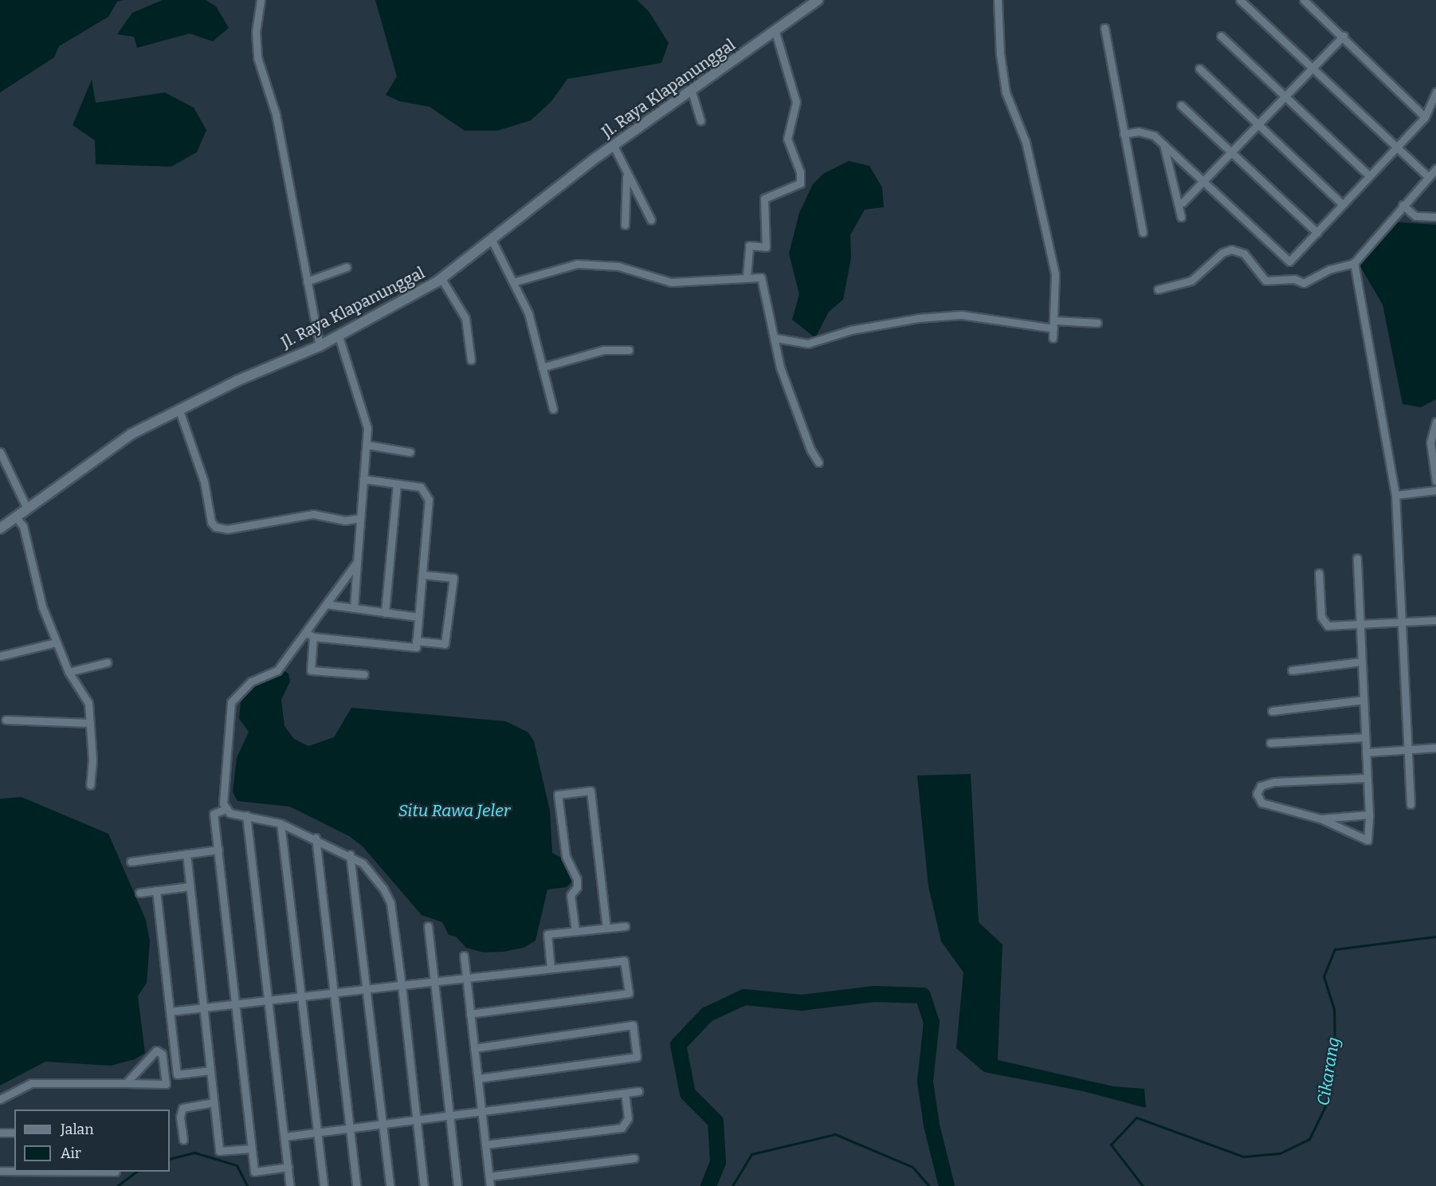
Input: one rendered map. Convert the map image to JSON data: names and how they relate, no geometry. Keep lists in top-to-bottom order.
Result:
{
  "streets": {
    "street": ["Jl. Raya Klapanunggal"]
  },
  "water": ["Situ Rawa Jeler", "Cikarang"],
  "legend": ["Jalan", "Air"]
}
